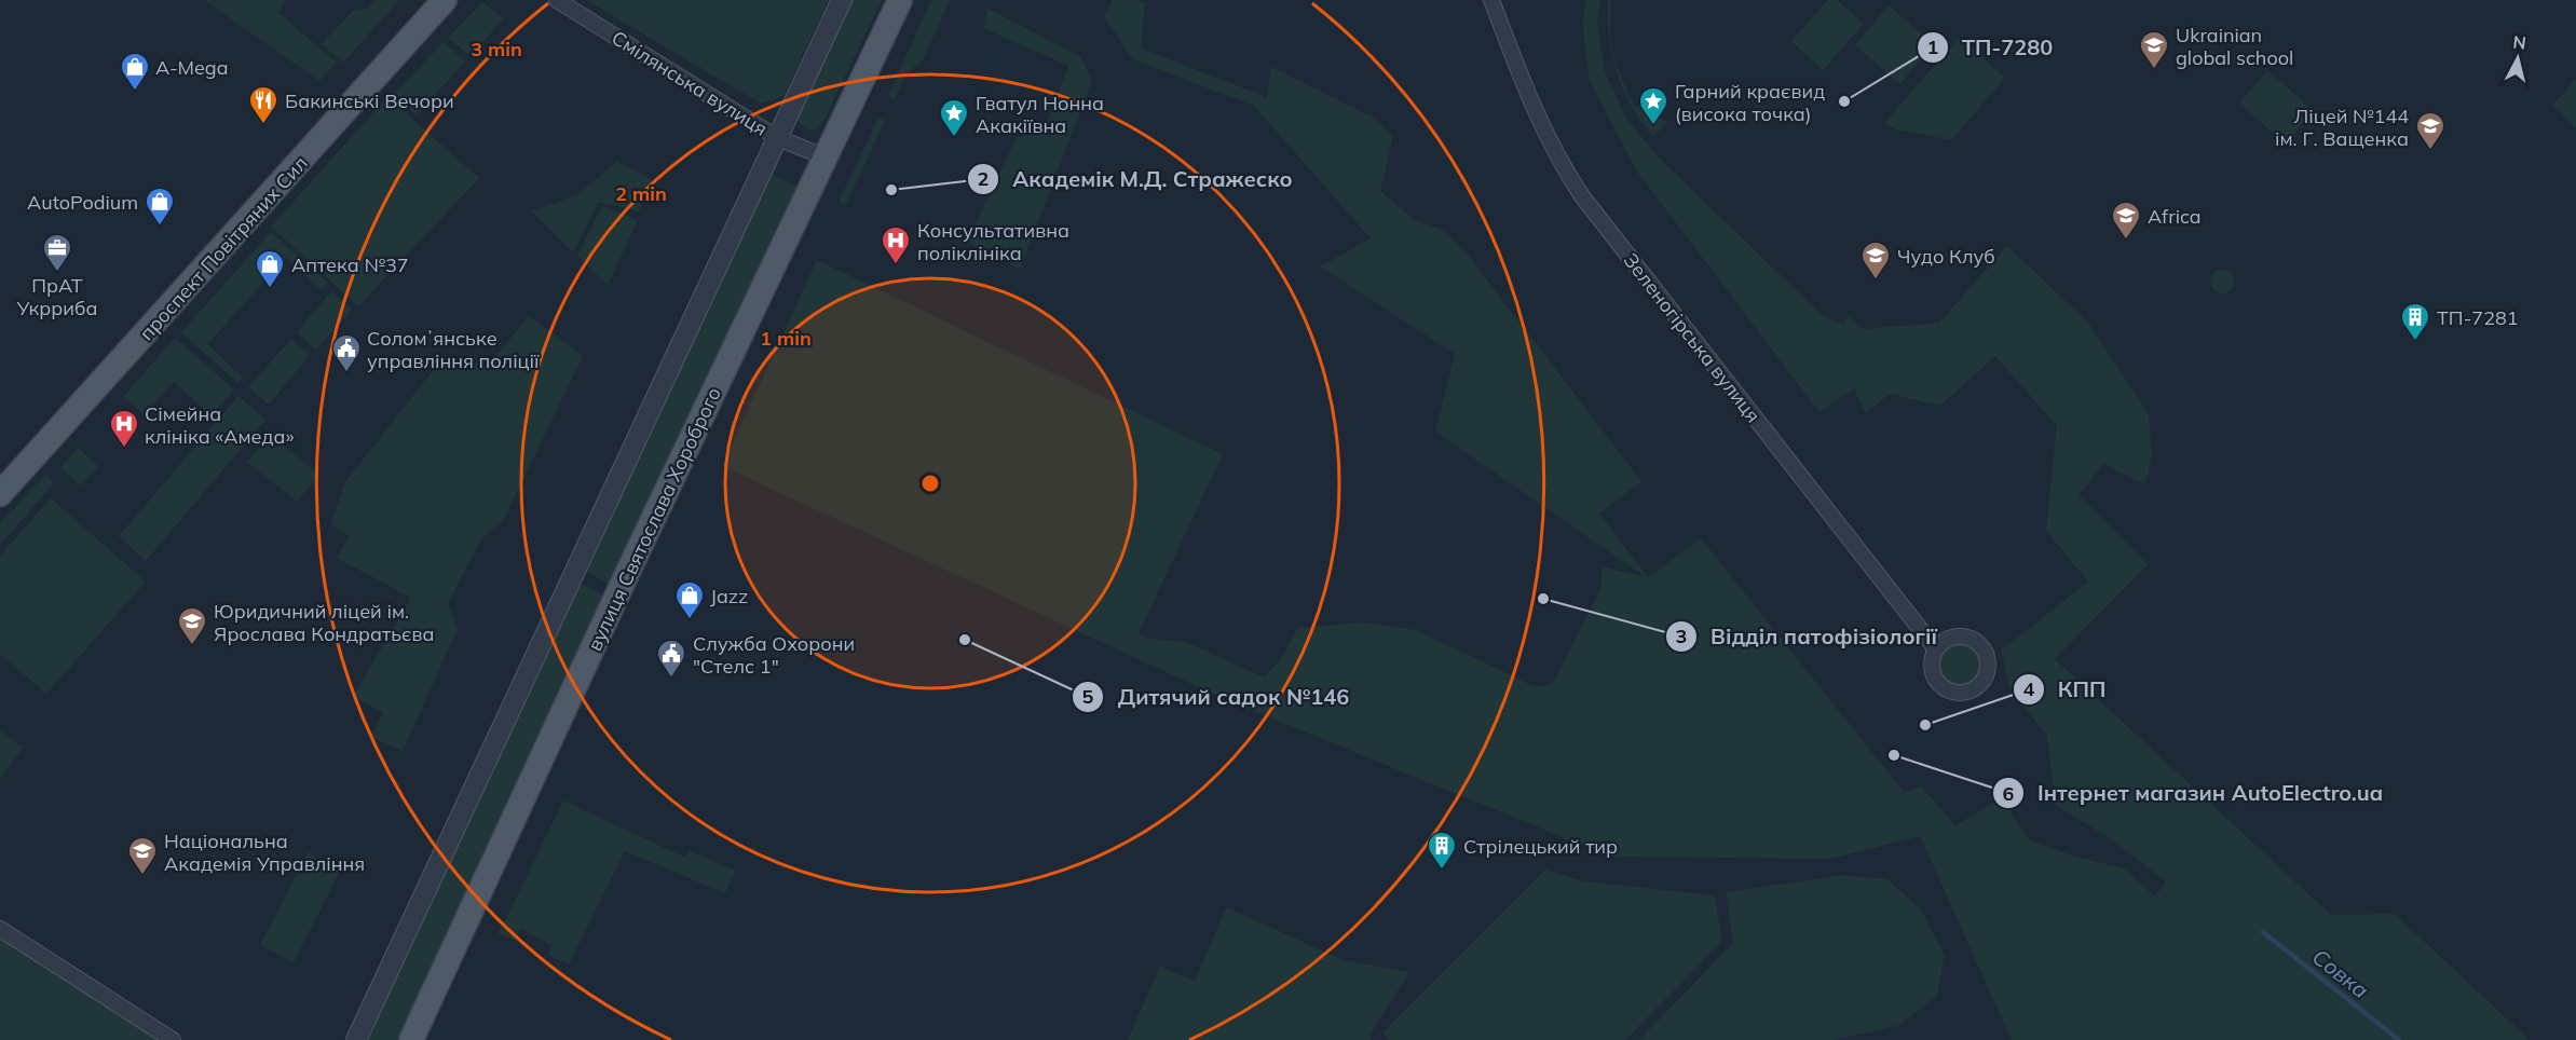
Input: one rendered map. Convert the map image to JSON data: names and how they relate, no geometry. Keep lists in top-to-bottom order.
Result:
{
  "streets": {
    "main road": ["проспект Повітряних Сил", "вулиця Святослава Хороброго"],
    "street": ["Смілянська вулиця", "Зеленогірська вулиця"]
  },
  "crossings": [
    ["Смілянська вулиця", "вулиця Святослава Хороброго"]
  ],
  "water": ["Совка"],
  "places": {
    "school or university": [
      "Ukrainian global school",
      "Ліцей №144 ім. Г. Ващенка",
      "Africa",
      "Чудо Клуб",
      "Юридичний ліцей ім. Ярослава Кондратьєва",
      "Національна Академія Управління"
    ],
    "shop": [
      "A-Mega",
      "AutoPodium",
      "Аптека №37",
      "Jazz"
    ],
    "other": [
      "ТП-7280",
      "Академік М.Д. Стражеско",
      "Відділ патофізіології",
      "Дитячий садок №146",
      "КПП",
      "Інтернет магазин AutoElectro.ua"
    ],
    "restaurant": ["Бакинські Вечори"],
    "place": ["Гарний краєвид (висока точка)", "Гватул Нонна Акакіївна"],
    "hospital": ["Консультативна поліклініка", "Сімейна клініка «Амеда»"],
    "office": ["ПрАТ Укрриба"],
    "building": ["ТП-7281", "Стрілецький тир"],
    "public building": ["Соломʼянське управління поліції", "Служба Охорони \"Стелс 1\""]
  },
  "north": "top",
  "rings": ["3 min", "2 min", "1 min"]
}
